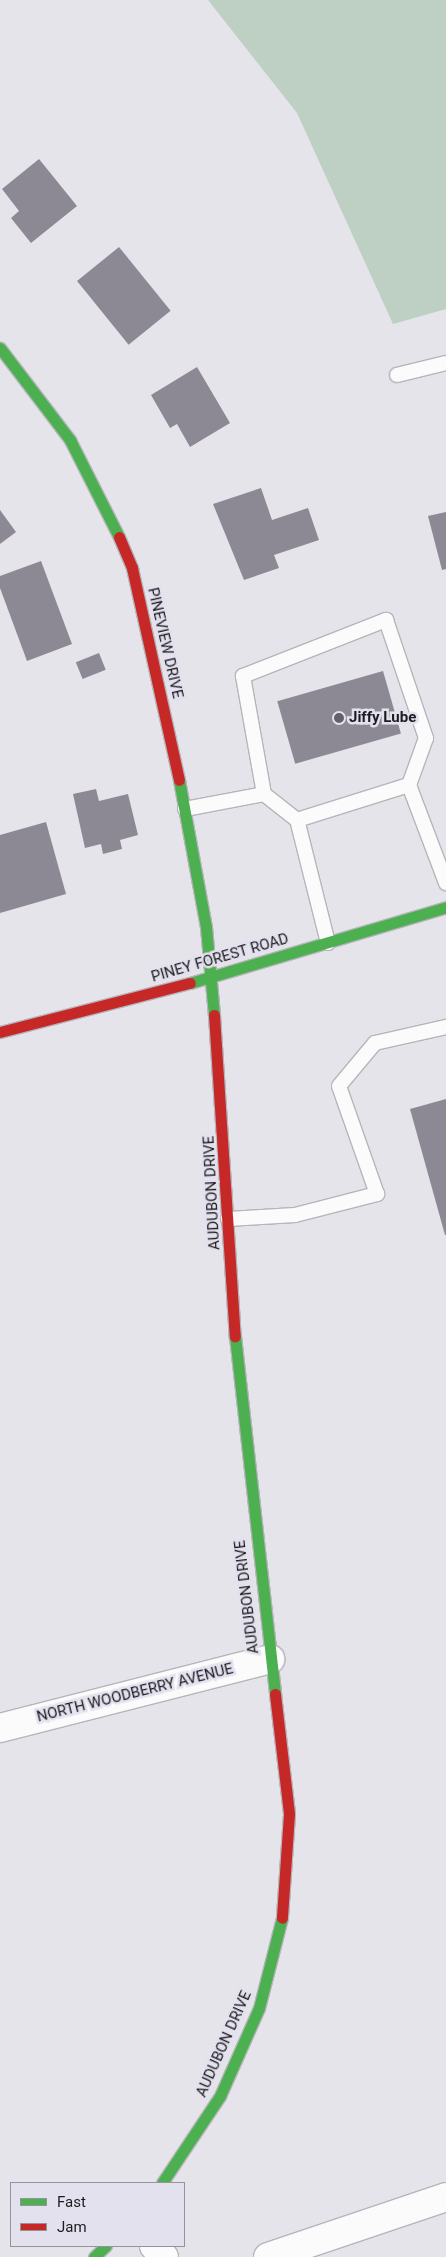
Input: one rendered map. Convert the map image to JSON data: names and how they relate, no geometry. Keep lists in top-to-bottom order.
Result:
{
  "streets": {
    "street": [
      "PINEVIEW DRIVE",
      "PINEY FOREST ROAD",
      "AUDUBON DRIVE",
      "NORTH WOODBERRY AVENUE"
    ]
  },
  "crossings": [
    ["PINEVIEW DRIVE", "PINEY FOREST ROAD"],
    ["PINEVIEW DRIVE", "AUDUBON DRIVE"],
    ["PINEY FOREST ROAD", "AUDUBON DRIVE"],
    ["AUDUBON DRIVE", "NORTH WOODBERRY AVENUE"]
  ],
  "places": ["Jiffy Lube"],
  "legend": ["Fast", "Jam"]
}
